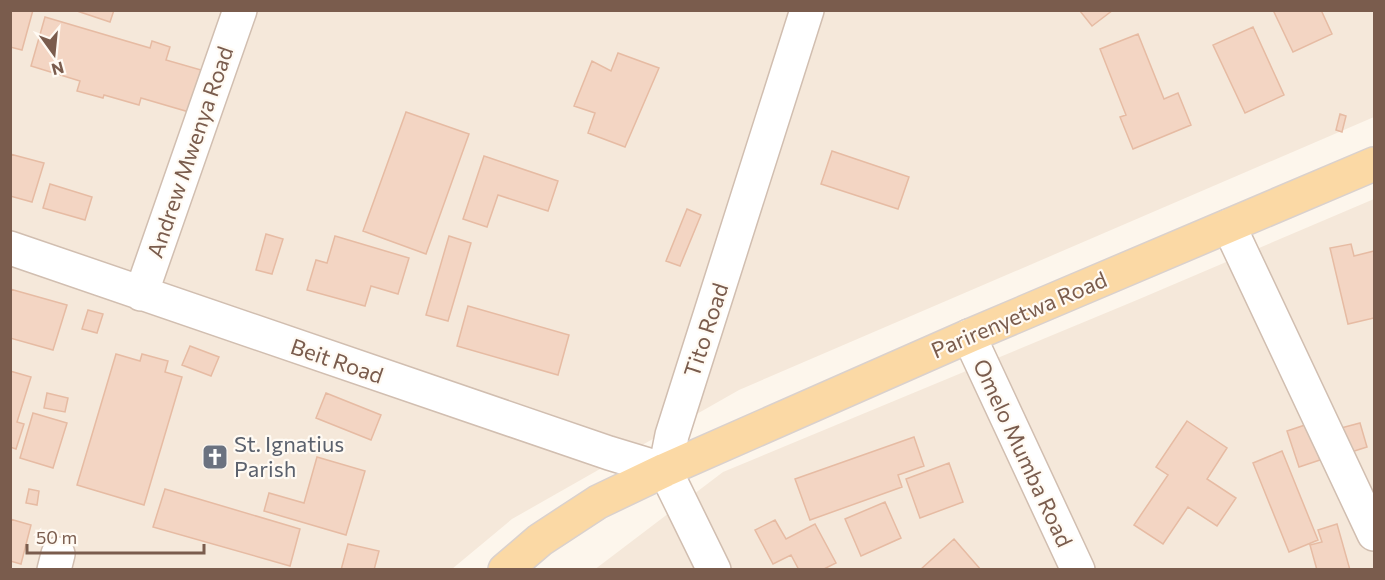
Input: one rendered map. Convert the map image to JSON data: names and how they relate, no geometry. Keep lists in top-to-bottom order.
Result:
{
  "streets": {
    "main road": ["Parirenyetwa Road"],
    "street": [
      "Andrew Mwenya Road",
      "Tito Road",
      "Beit Road",
      "Omelo Mumba Road"
    ]
  },
  "crossings": [
    ["Andrew Mwenya Road", "Beit Road"],
    ["Parirenyetwa Road", "Tito Road"],
    ["Parirenyetwa Road", "Beit Road"],
    ["Parirenyetwa Road", "Omelo Mumba Road"],
    ["Tito Road", "Beit Road"]
  ],
  "places": {
    "church": ["St. Ignatius Parish"]
  },
  "scale_bar": "50 m",
  "north": "bottom"
}
